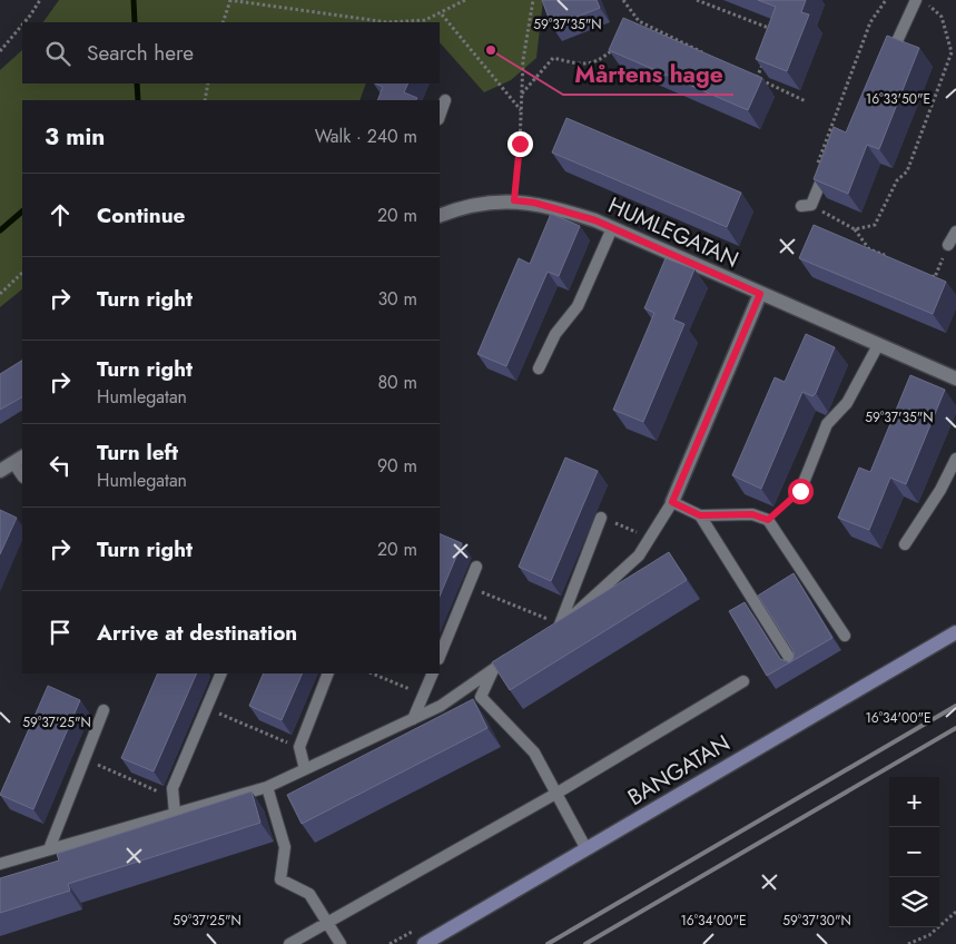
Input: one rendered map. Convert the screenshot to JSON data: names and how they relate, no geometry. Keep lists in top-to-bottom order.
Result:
{
  "streets": {
    "street": ["HUMLEGATAN", "BANGATAN"]
  },
  "places": ["Mårtens hage"],
  "page": {
    "search": "Search here",
    "heading": ["3 min", "Walk · 240 m"],
    "list": [
      ["Continue", "20 m"],
      ["Turn right", "30 m"],
      ["Turn right", "Humlegatan", "80 m"],
      ["Turn left", "Humlegatan", "90 m"],
      ["Turn right", "20 m"],
      "Arrive at destination"
    ],
    "map_buttons": ["+", "−"]
  },
  "coordinates": [
    "59°37'35\"N",
    "16°33'50\"E",
    "16°34'00\"E",
    "59°37'25\"N",
    "59°37'30\"N"
  ]
}
